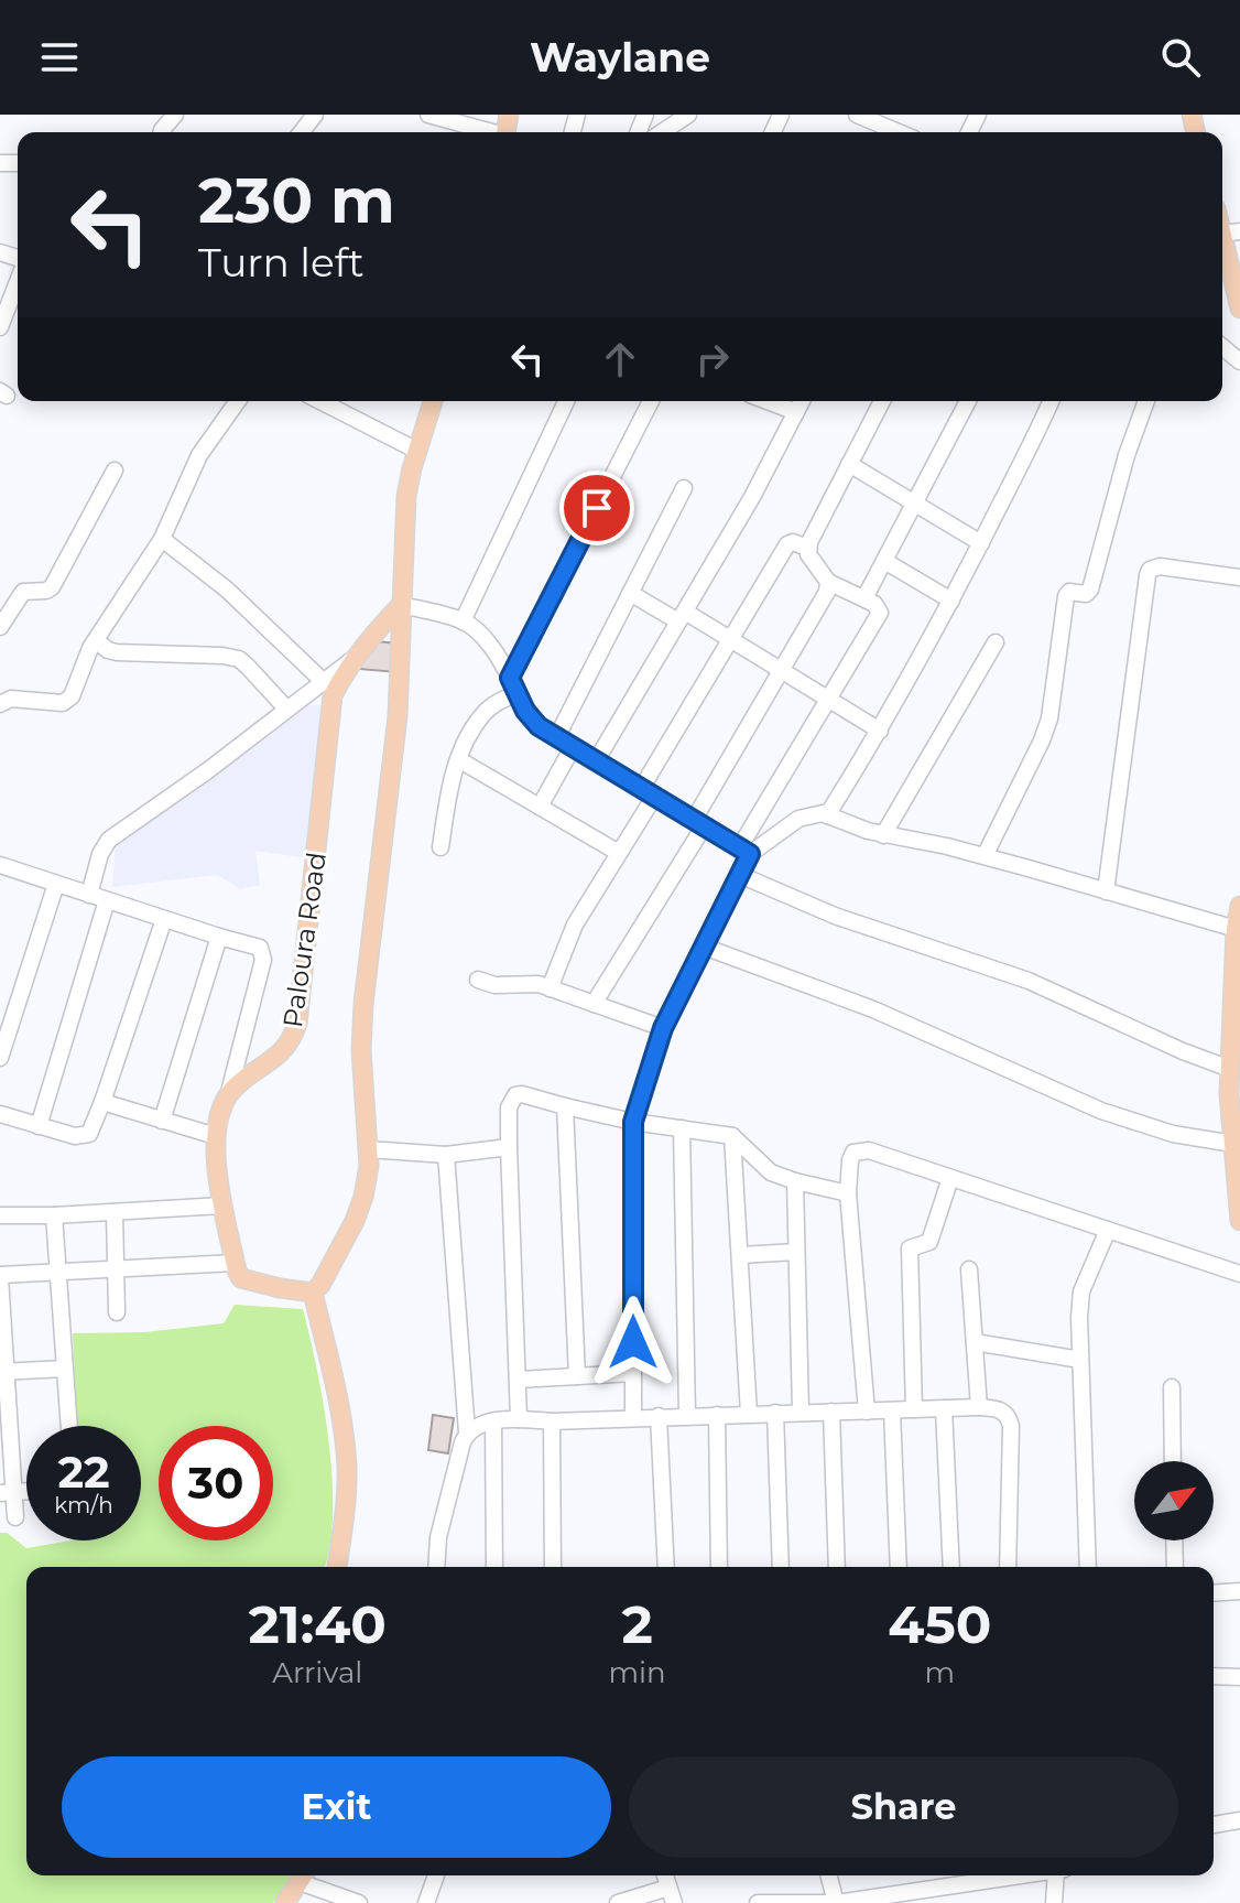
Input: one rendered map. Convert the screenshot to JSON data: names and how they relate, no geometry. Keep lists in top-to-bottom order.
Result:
{
  "streets": {
    "main road": ["Paloura Road"]
  },
  "north": "top right",
  "page": {
    "header": "Waylane",
    "turn": ["230 m", "Turn left"],
    "speed": "22 km/h",
    "limit": "30",
    "eta": [
      "21:40",
      "Arrival",
      "2",
      "min",
      "450",
      "m"
    ],
    "buttons": ["Exit", "Share"]
  }
}
